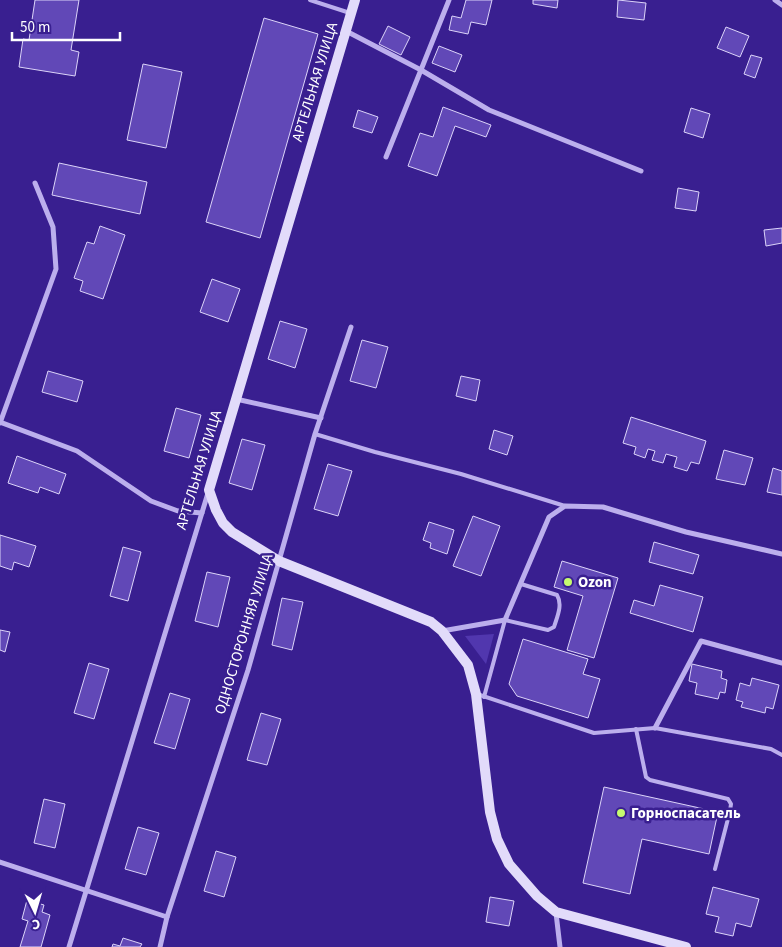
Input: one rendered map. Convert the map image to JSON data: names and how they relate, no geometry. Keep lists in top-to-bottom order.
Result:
{
  "streets": {
    "main road": ["АРТЕЛЬНАЯ УЛИЦА"],
    "street": ["ОДНОСТОРОННЯЯ УЛИЦА"]
  },
  "places": ["Ozon", "Горноспасатель"],
  "scale_bar": "50 m",
  "north": "bottom"
}
